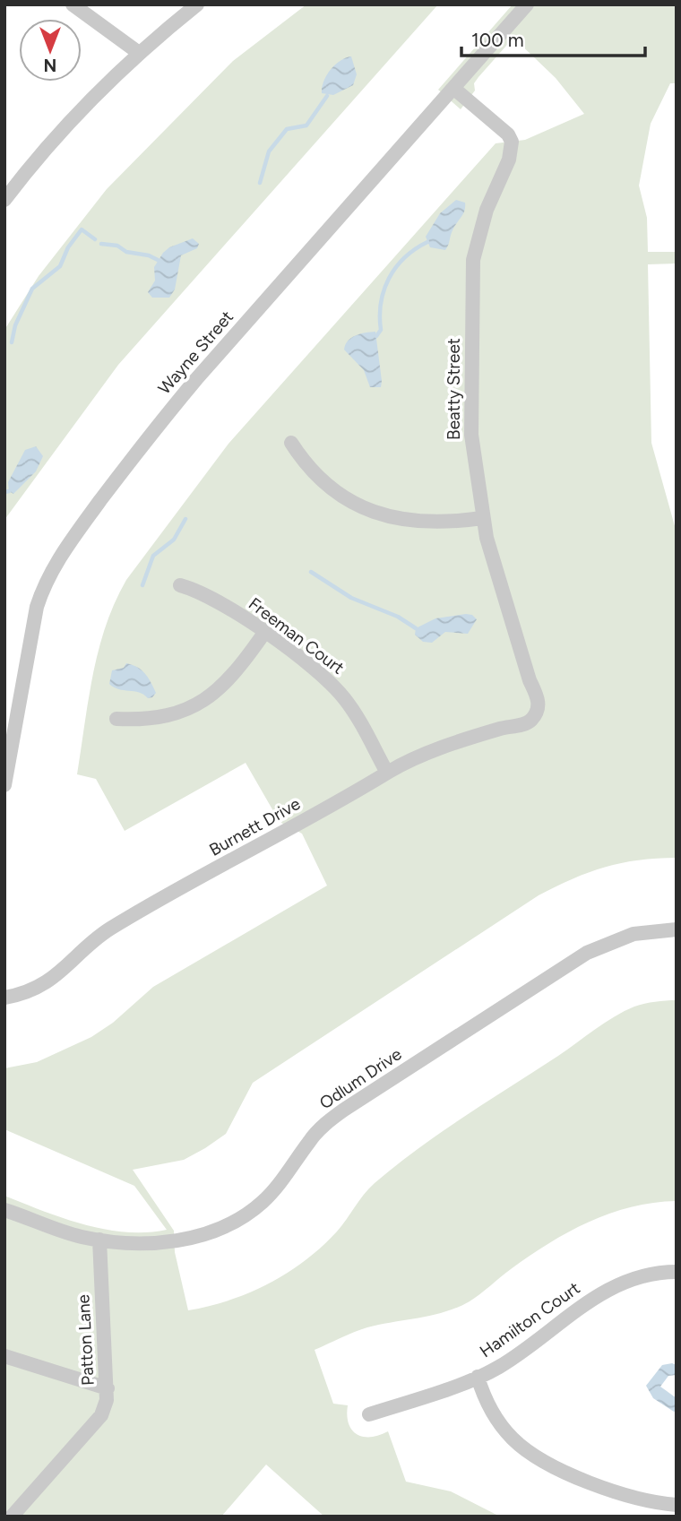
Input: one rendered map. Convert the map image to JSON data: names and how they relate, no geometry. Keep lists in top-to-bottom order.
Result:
{
  "streets": {
    "street": [
      "Wayne Street",
      "Beatty Street",
      "Freeman Court",
      "Burnett Drive",
      "Odlum Drive",
      "Hamilton Court",
      "Patton Lane"
    ]
  },
  "crossings": [
    ["Wayne Street", "Beatty Street"],
    ["Beatty Street", "Burnett Drive"],
    ["Freeman Court", "Burnett Drive"],
    ["Odlum Drive", "Patton Lane"]
  ],
  "scale_bar": "100 m",
  "north": "bottom"
}
